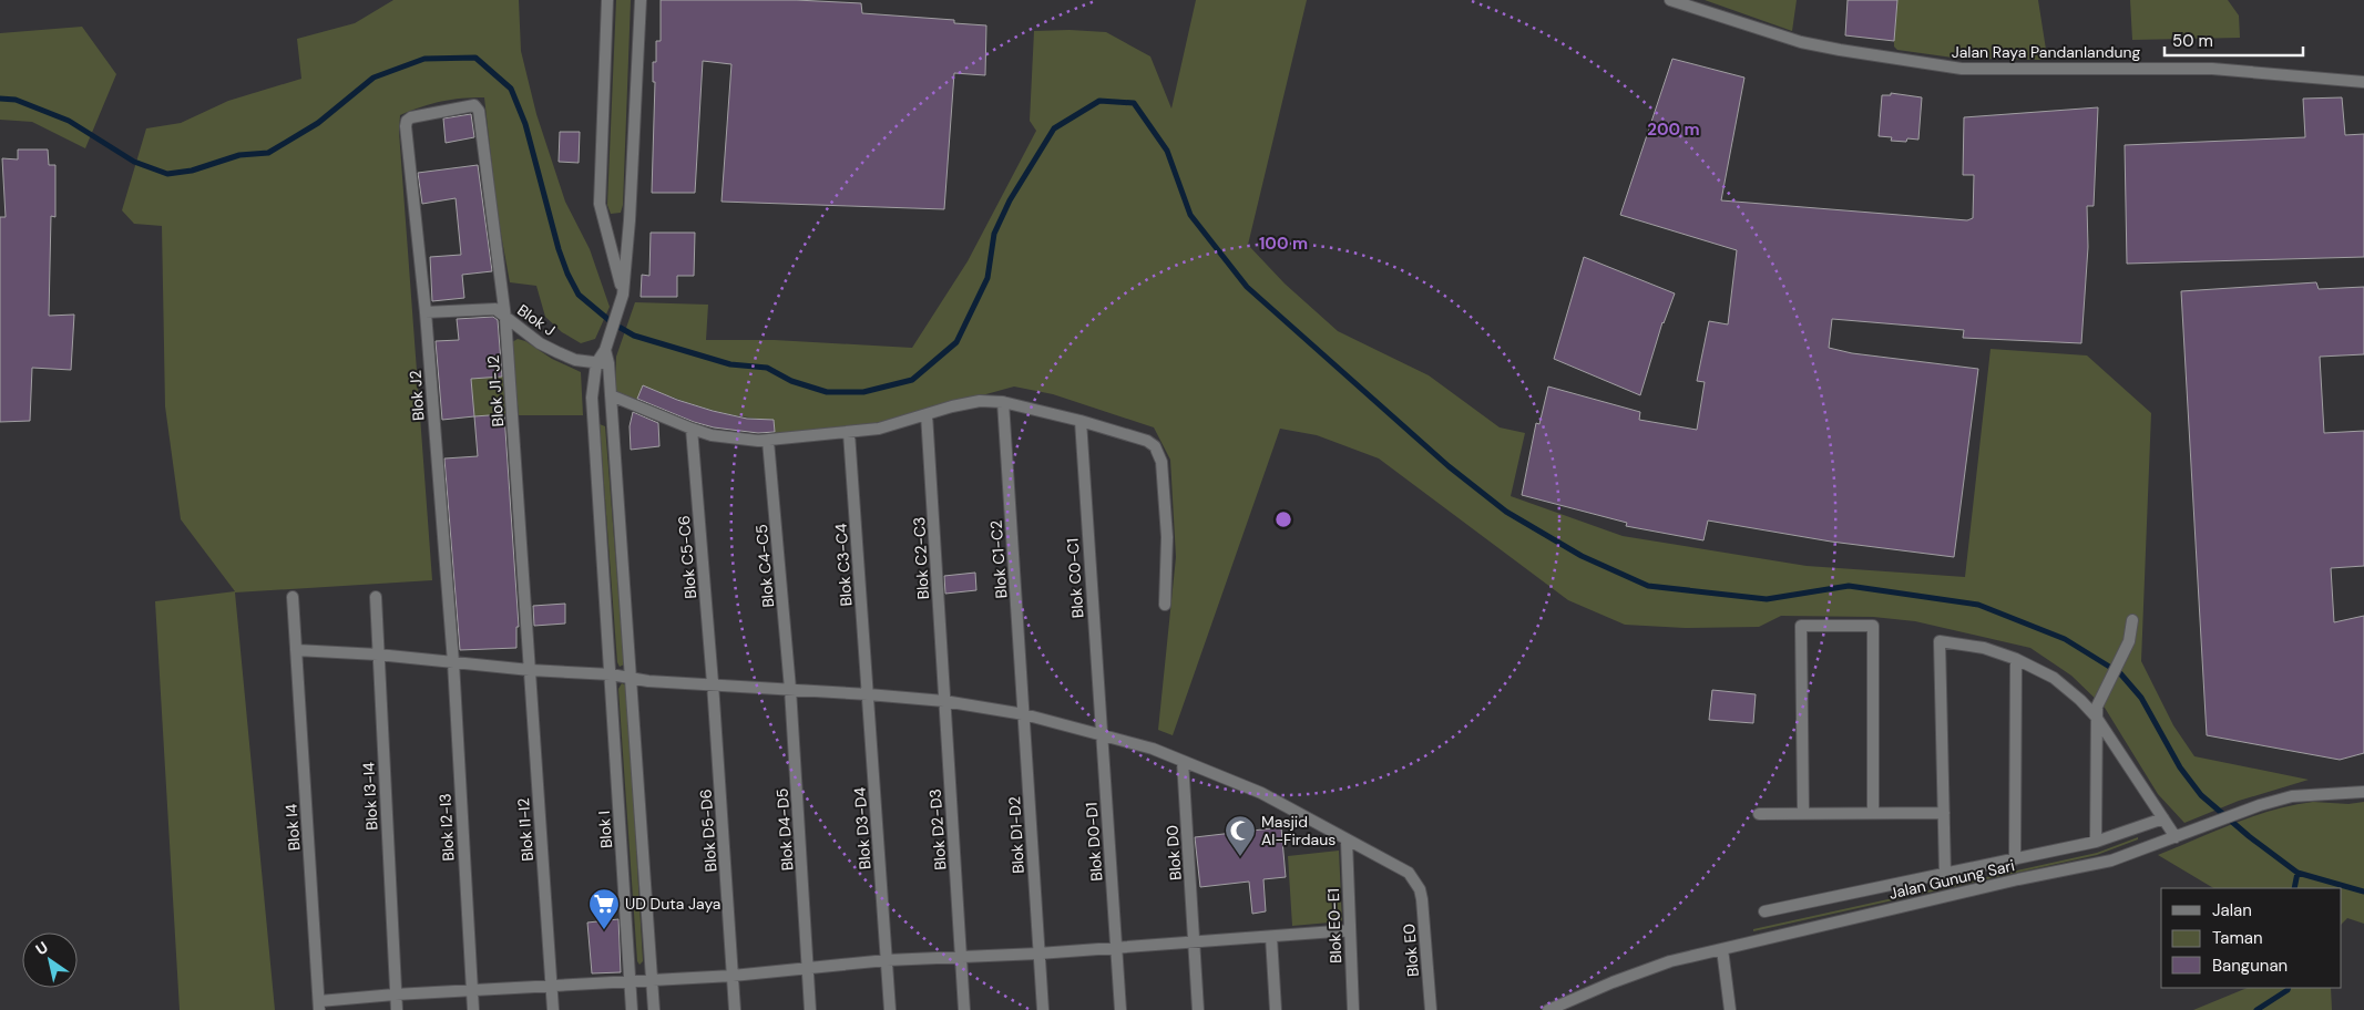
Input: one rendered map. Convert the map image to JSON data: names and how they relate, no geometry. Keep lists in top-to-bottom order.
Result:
{
  "streets": {
    "street": [
      "Jalan Raya Pandanlandung",
      "Blok J",
      "Blok J1-J2",
      "Blok J2",
      "Blok C5-C6",
      "Blok C2-C3",
      "Blok C1-C2",
      "Blok C3-C4",
      "Blok C4-C5",
      "Blok C0-C1",
      "Blok I3-I4",
      "Blok I4",
      "Blok I2-I3",
      "Blok D3-D4",
      "Blok I1-I2",
      "Blok I",
      "Blok D4-D5",
      "Blok D2-D3",
      "Blok D5-D6",
      "Blok D1-D2",
      "Blok D0-D1",
      "Blok D0",
      "Jalan Gunung Sari",
      "Blok E0-E1",
      "Blok E0"
    ]
  },
  "crossings": [
    ["Blok J", "Blok J1-J2"],
    ["Blok J", "Blok J2"],
    ["Blok J", "Blok I"],
    ["Blok J1-J2", "Blok J2"],
    ["Blok J1-J2", "Blok I1-I2"],
    ["Blok J2", "Blok I2-I3"],
    ["Blok C5-C6", "Blok D5-D6"],
    ["Blok C2-C3", "Blok D2-D3"],
    ["Blok C1-C2", "Blok D1-D2"],
    ["Blok C3-C4", "Blok D3-D4"],
    ["Blok C4-C5", "Blok D4-D5"],
    ["Blok C0-C1", "Blok D0-D1"],
    ["Blok E0-E1", "Blok E0"]
  ],
  "places": {
    "mosque": ["Masjid Al-Firdaus"],
    "supermarket": ["UD Duta Jaya"]
  },
  "legend": ["Jalan", "Taman", "Bangunan"],
  "scale_bar": "50 m",
  "north": "top left",
  "rings": ["200 m", "100 m"]
}
